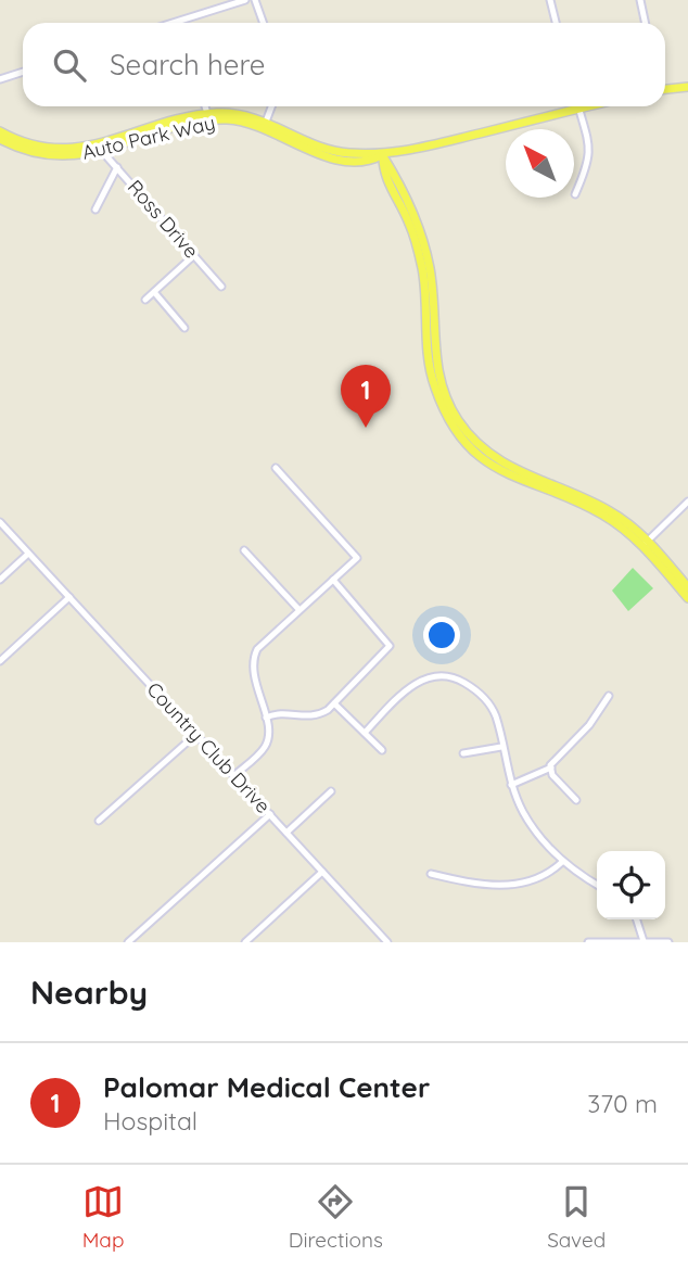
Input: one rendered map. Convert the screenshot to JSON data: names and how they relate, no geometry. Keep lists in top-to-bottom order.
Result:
{
  "streets": {
    "main road": ["Auto Park Way"],
    "street": ["Ross Drive", "Country Club Drive"]
  },
  "crossings": [
    ["Auto Park Way", "Ross Drive"]
  ],
  "north": "top left",
  "page": {
    "search": "Search here",
    "pins": "1",
    "heading": "Nearby",
    "list": [
      {
        "mark": "1",
        "name": "Palomar Medical Center",
        "note": "Hospital",
        "value": "370 m"
      }
    ],
    "nav": ["Map", "Directions", "Saved"]
  }
}
